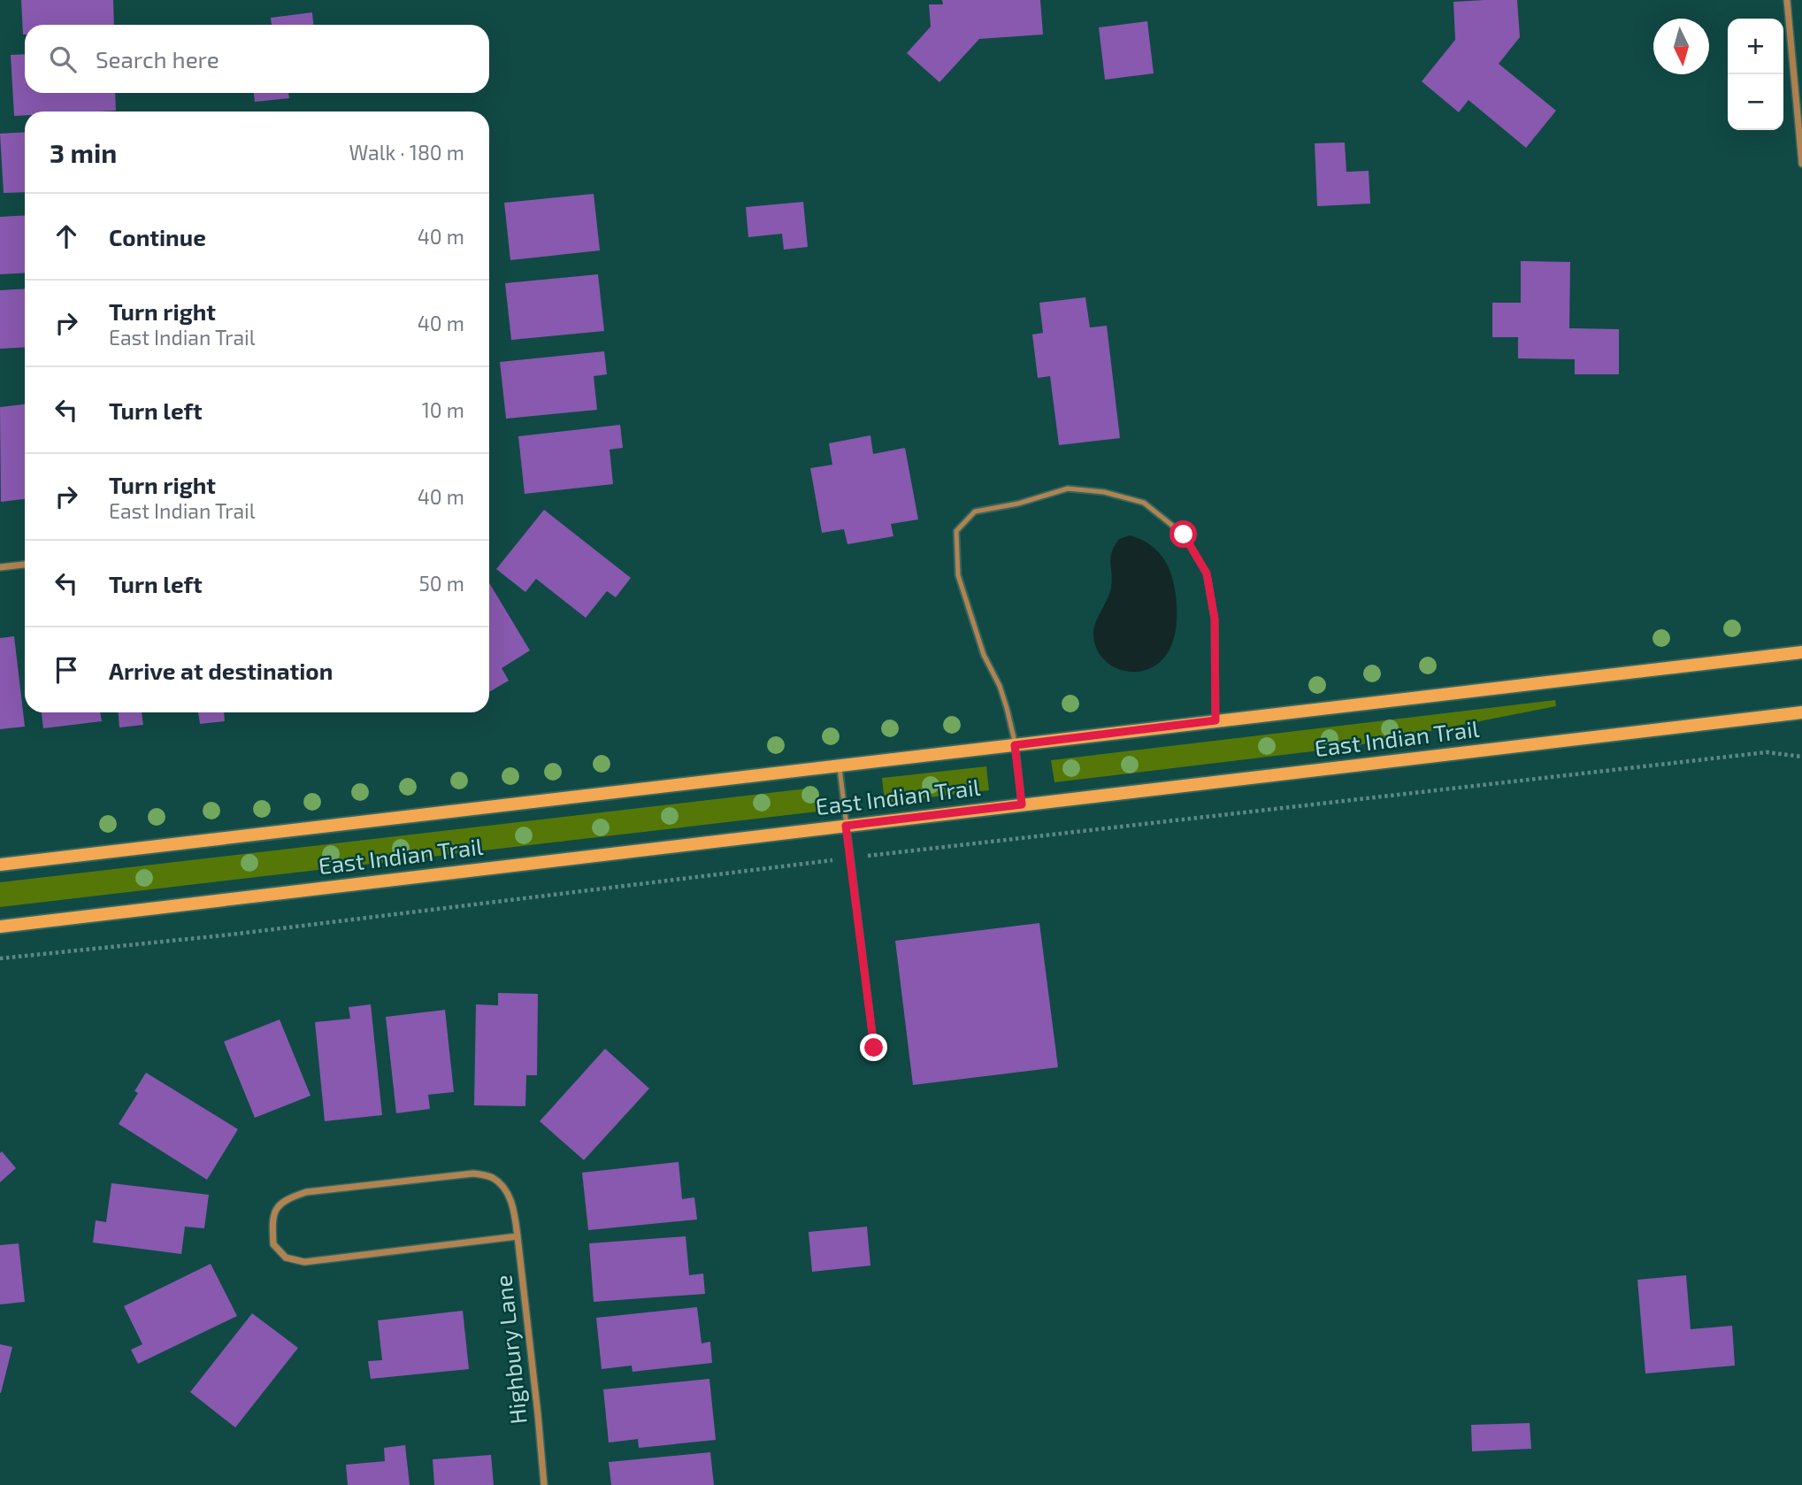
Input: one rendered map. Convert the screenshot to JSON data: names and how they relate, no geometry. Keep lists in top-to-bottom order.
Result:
{
  "streets": {
    "main road": ["East Indian Trail"],
    "street": ["Highbury Lane"]
  },
  "north": "bottom",
  "page": {
    "map_buttons": ["+", "−"],
    "search": "Search here",
    "heading": ["3 min", "Walk · 180 m"],
    "list": [
      ["Continue", "40 m"],
      ["Turn right", "East Indian Trail", "40 m"],
      ["Turn left", "10 m"],
      ["Turn right", "East Indian Trail", "40 m"],
      ["Turn left", "50 m"],
      "Arrive at destination"
    ]
  }
}
